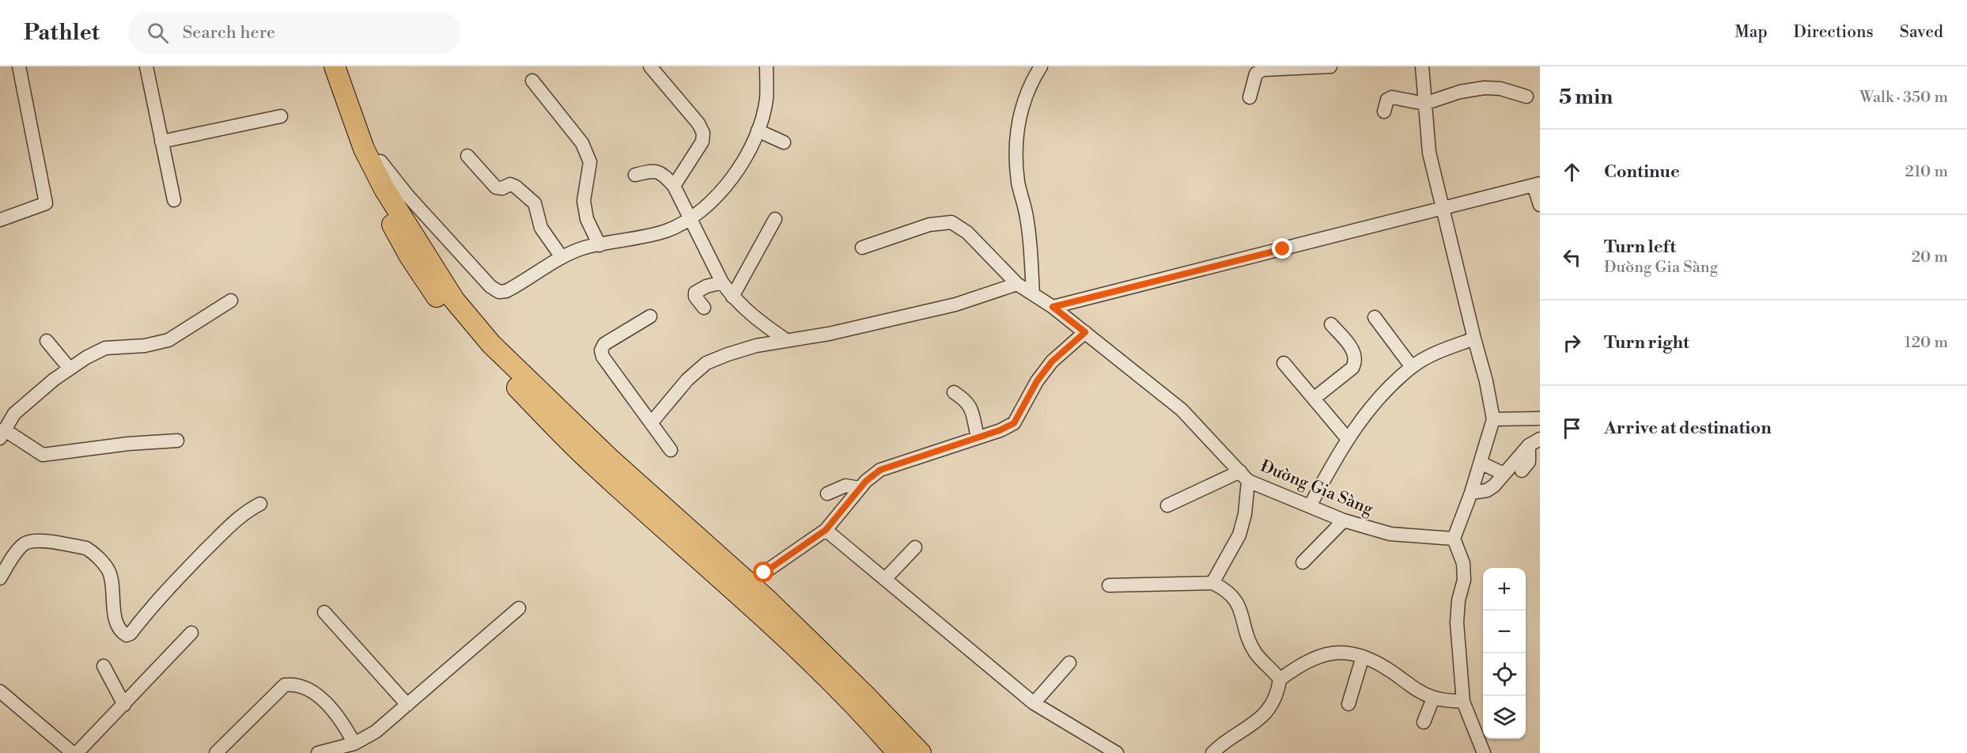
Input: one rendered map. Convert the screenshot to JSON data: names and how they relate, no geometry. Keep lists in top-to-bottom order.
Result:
{
  "streets": {
    "street": ["Đường Gia Sàng"]
  },
  "page": {
    "header": "Pathlet",
    "search": "Search here",
    "nav": ["Map", "Directions", "Saved"],
    "heading": ["5 min", "Walk · 350 m"],
    "list": [
      ["Continue", "210 m"],
      ["Turn left", "Đường Gia Sàng", "20 m"],
      ["Turn right", "120 m"],
      "Arrive at destination"
    ],
    "map_buttons": ["+", "−"]
  }
}
